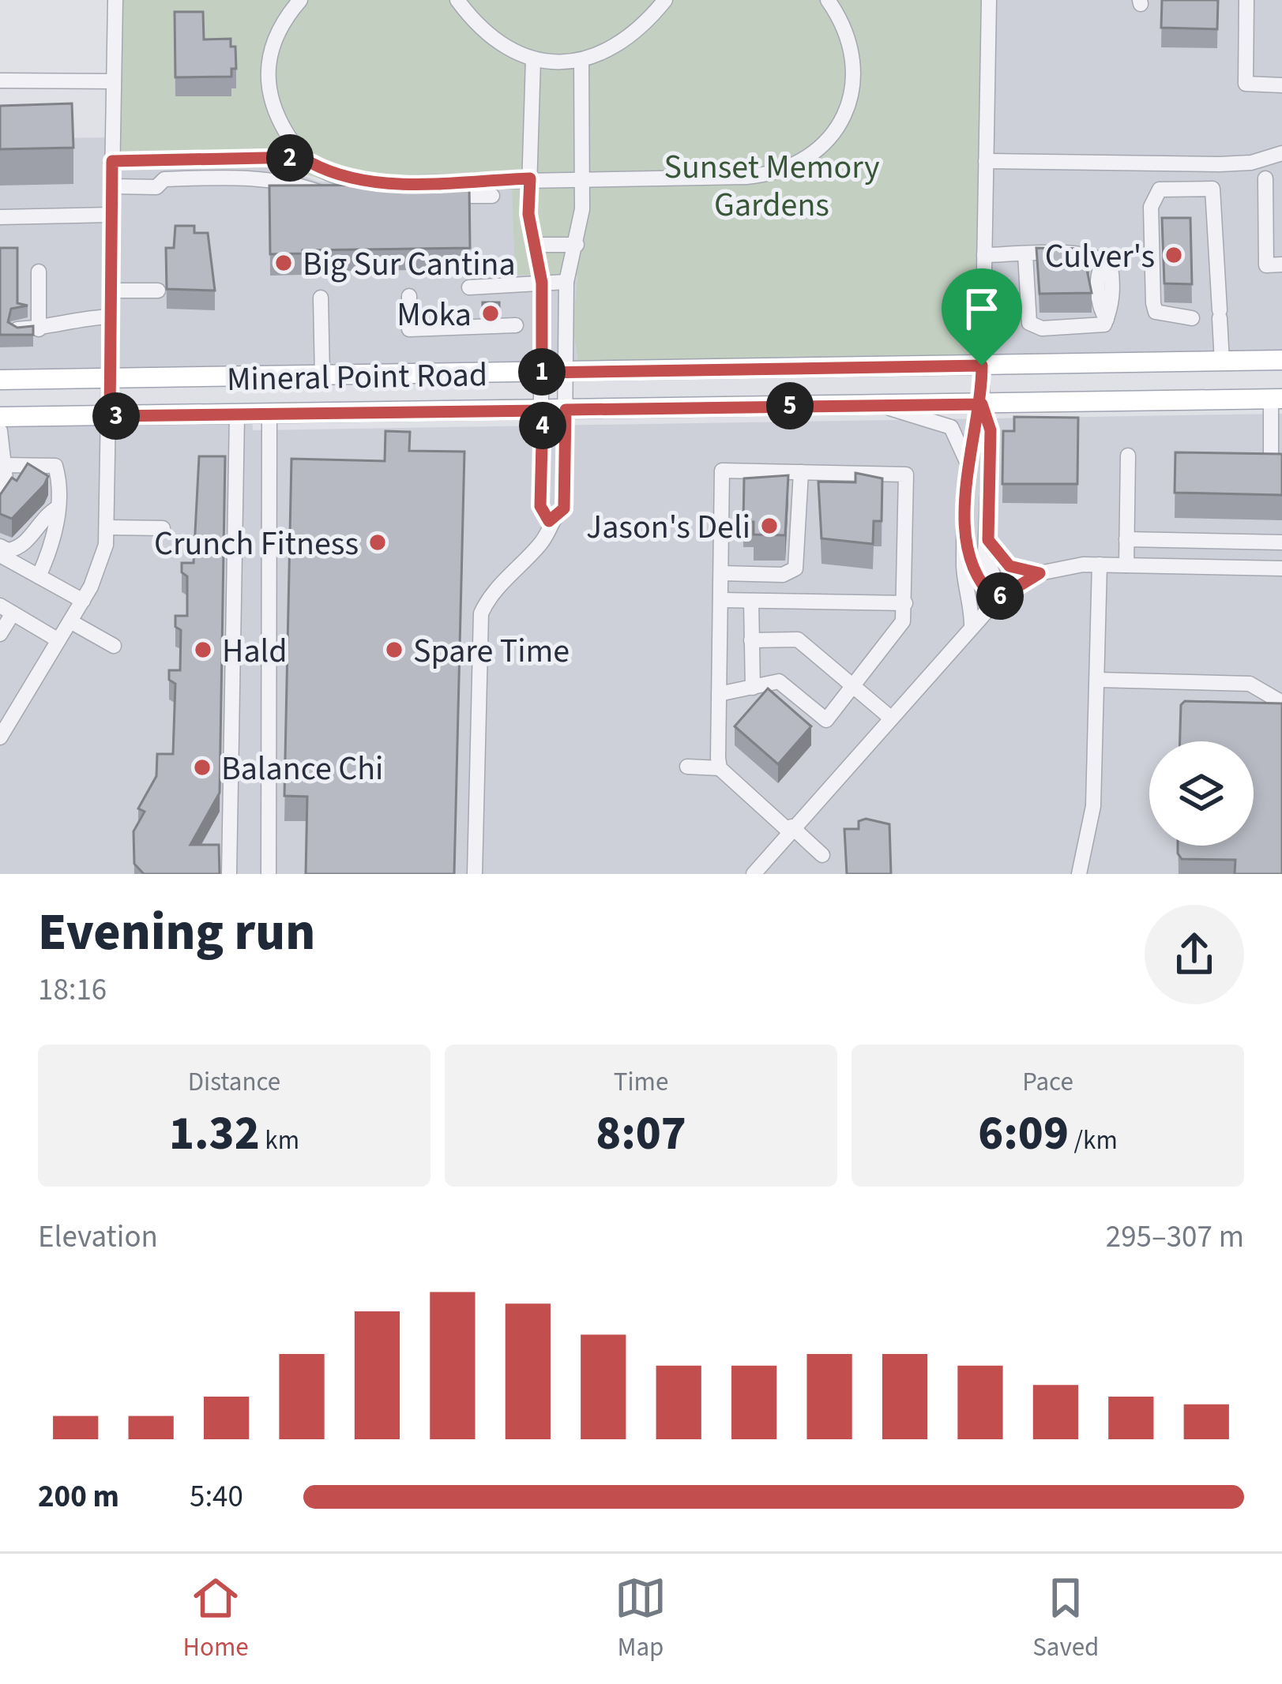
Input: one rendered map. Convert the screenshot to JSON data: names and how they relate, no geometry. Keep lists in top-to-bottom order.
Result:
{
  "streets": {
    "main road": ["Mineral Point Road"]
  },
  "parks": ["Sunset Memory Gardens"],
  "places": [
    "Culver's",
    "Big Sur Cantina",
    "Moka",
    "Jason's Deli",
    "Crunch Fitness",
    "Hald",
    "Spare Time",
    "Balance Chi"
  ],
  "page": {
    "pins": [
      "2",
      "1",
      "5",
      "3",
      "4",
      "6"
    ],
    "heading": ["Evening run", "18:16"],
    "stats": [
      ["Distance", "1.32 km"],
      ["Time", "8:07"],
      ["Pace", "6:09 /km"]
    ],
    "chart": ["Elevation", "295–307 m"],
    "list": [
      {
        "name": "200 m",
        "note": "5:40"
      }
    ],
    "tabs": ["Home", "Map", "Saved"]
  }
}
